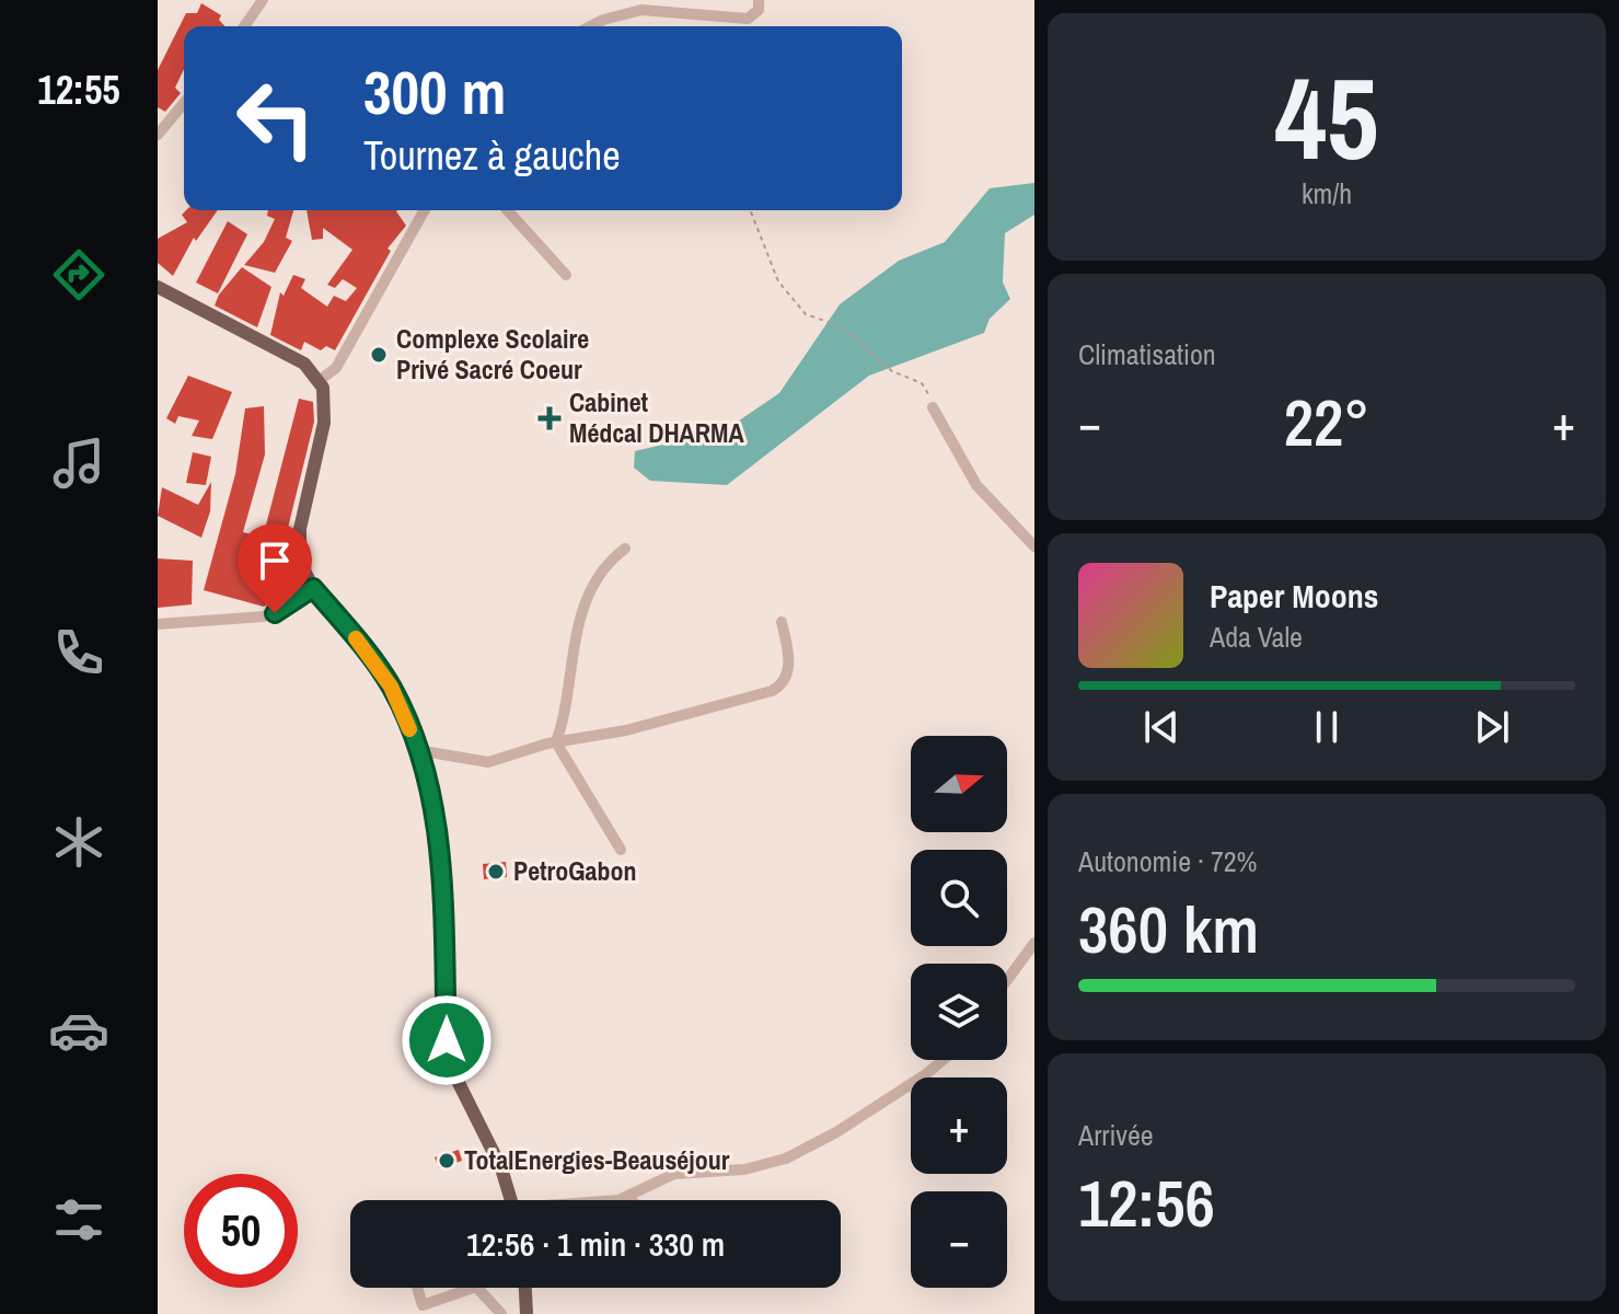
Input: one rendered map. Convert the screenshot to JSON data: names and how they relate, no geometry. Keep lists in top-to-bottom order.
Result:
{
  "places": {
    "other": ["Complexe Scolaire Privé Sacré Coeur", "PetroGabon", "TotalEnergies-Beauséjour"],
    "health": ["Cabinet Médcal DHARMA"]
  },
  "north": "right",
  "page": {
    "tabs": "12:55",
    "tile": [
      ["45", "km/h"],
      "Climatisation",
      ["Autonomie · 72%", "360 km"],
      ["Arrivée", "12:56"]
    ],
    "turn": ["300 m", "Tournez à gauche"],
    "heat": ["−", "22°", "+"],
    "song": ["Paper Moons", "Ada Vale"],
    "map_buttons": ["+", "−"],
    "limit": "50",
    "trip": "12:56 · 1 min · 330 m"
  }
}
